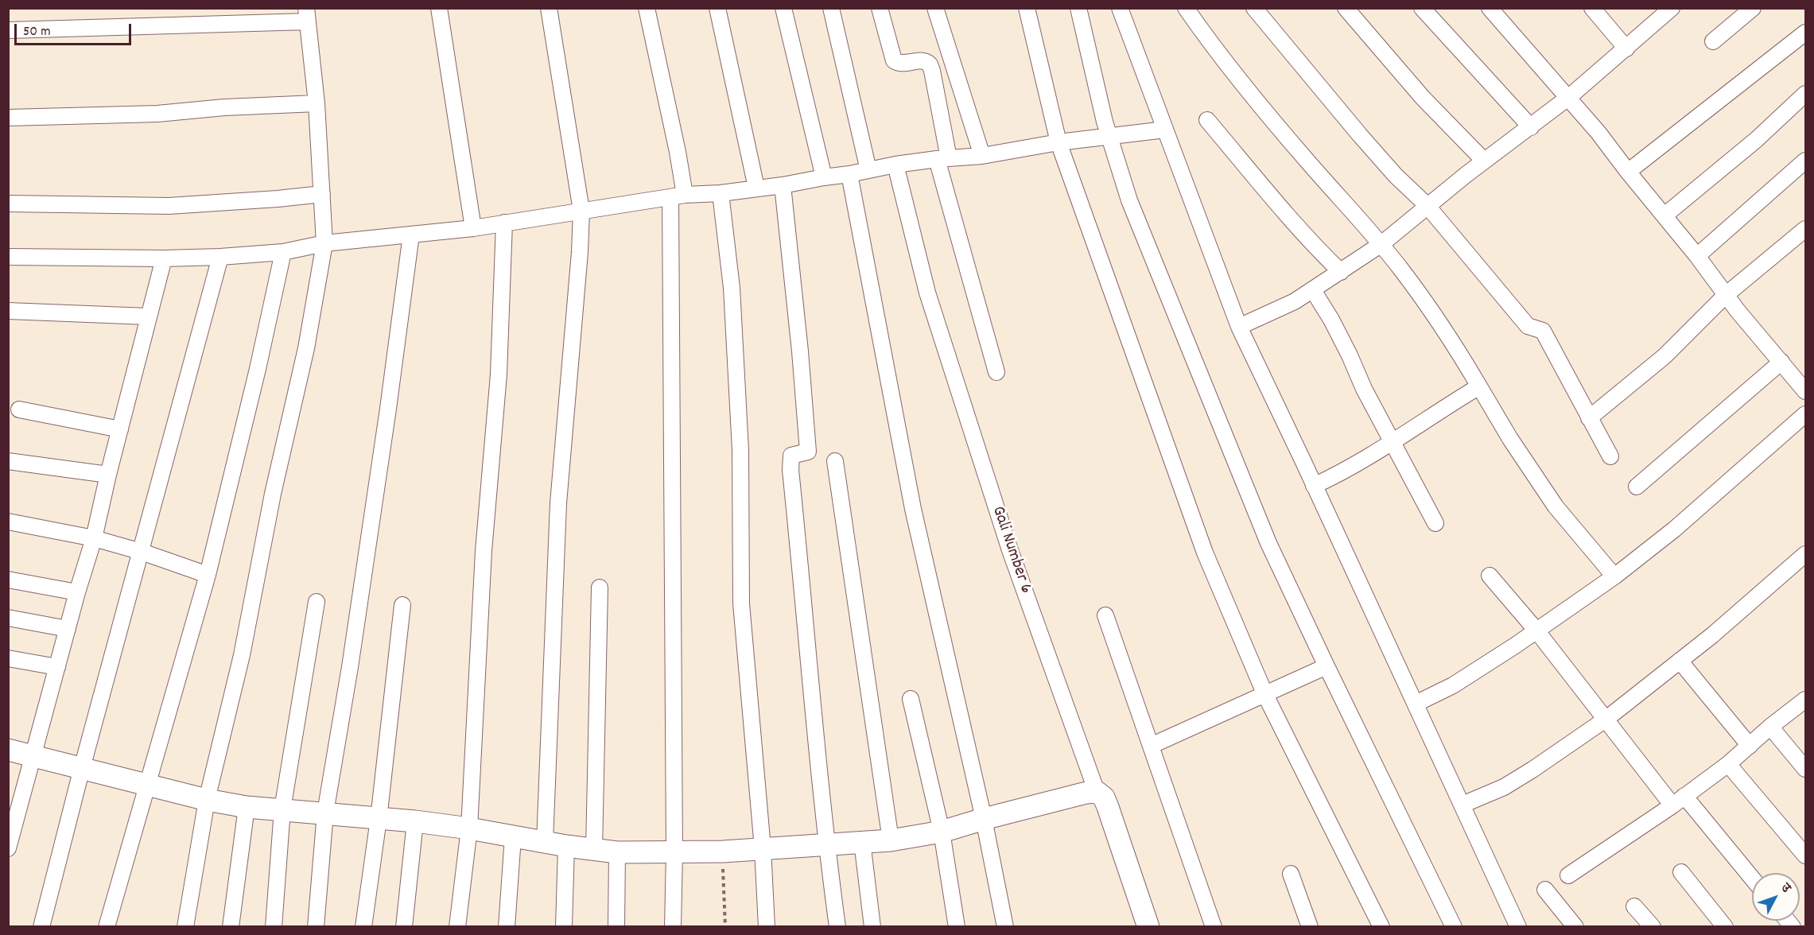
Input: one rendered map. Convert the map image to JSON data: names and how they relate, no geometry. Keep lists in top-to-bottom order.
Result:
{
  "streets": {
    "street": ["Gali Number 6"]
  },
  "scale_bar": "50 m",
  "north": "top right"
}
